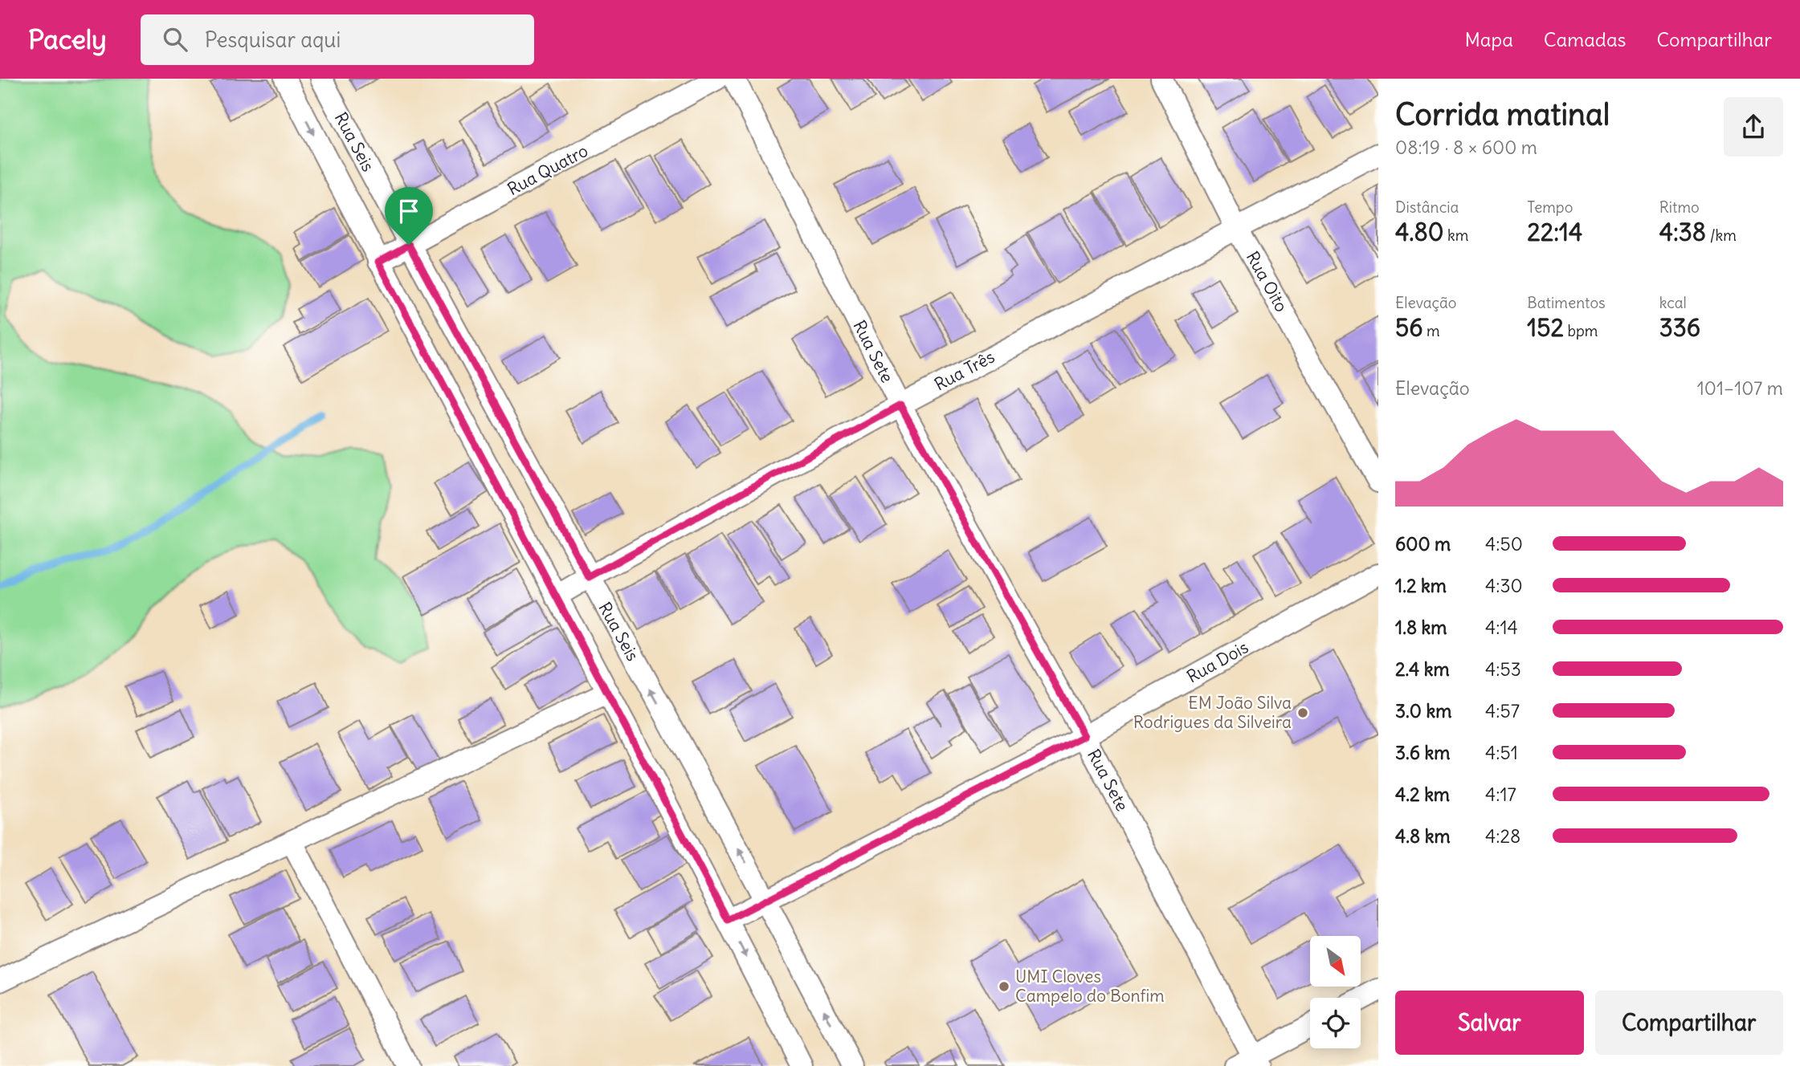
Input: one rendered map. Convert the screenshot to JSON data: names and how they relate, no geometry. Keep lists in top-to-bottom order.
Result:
{
  "streets": {
    "street": [
      "Rua Seis",
      "Rua Quatro",
      "Rua Oito",
      "Rua Sete",
      "Rua Três",
      "Rua Dois"
    ]
  },
  "crossings": [
    ["Rua Seis", "Rua Quatro"],
    ["Rua Seis", "Rua Três"],
    ["Rua Seis", "Rua Dois"],
    ["Rua Oito", "Rua Três"],
    ["Rua Sete", "Rua Três"],
    ["Rua Sete", "Rua Dois"]
  ],
  "places": ["EM João Silva Rodrigues da Silveira", "UMI Cloves Campelo do Bonfim"],
  "north": "bottom right",
  "page": {
    "header": "Pacely",
    "search": "Pesquisar aqui",
    "nav": ["Mapa", "Camadas", "Compartilhar"],
    "heading": ["Corrida matinal", "08:19 · 8 × 600 m"],
    "stats": [
      ["Distância", "4.80 km"],
      ["Tempo", "22:14"],
      ["Ritmo", "4:38 /km"],
      ["Elevação", "56 m"],
      ["Batimentos", "152 bpm"],
      ["kcal", "336"]
    ],
    "chart": ["Elevação", "101–107 m"],
    "list": [
      {
        "name": "600 m",
        "note": "4:50"
      },
      {
        "name": "1.2 km",
        "note": "4:30"
      },
      {
        "name": "1.8 km",
        "note": "4:14"
      },
      {
        "name": "2.4 km",
        "note": "4:53"
      },
      {
        "name": "3.0 km",
        "note": "4:57"
      },
      {
        "name": "3.6 km",
        "note": "4:51"
      },
      {
        "name": "4.2 km",
        "note": "4:17"
      },
      {
        "name": "4.8 km",
        "note": "4:28"
      }
    ],
    "buttons": ["Salvar", "Compartilhar"]
  }
}
